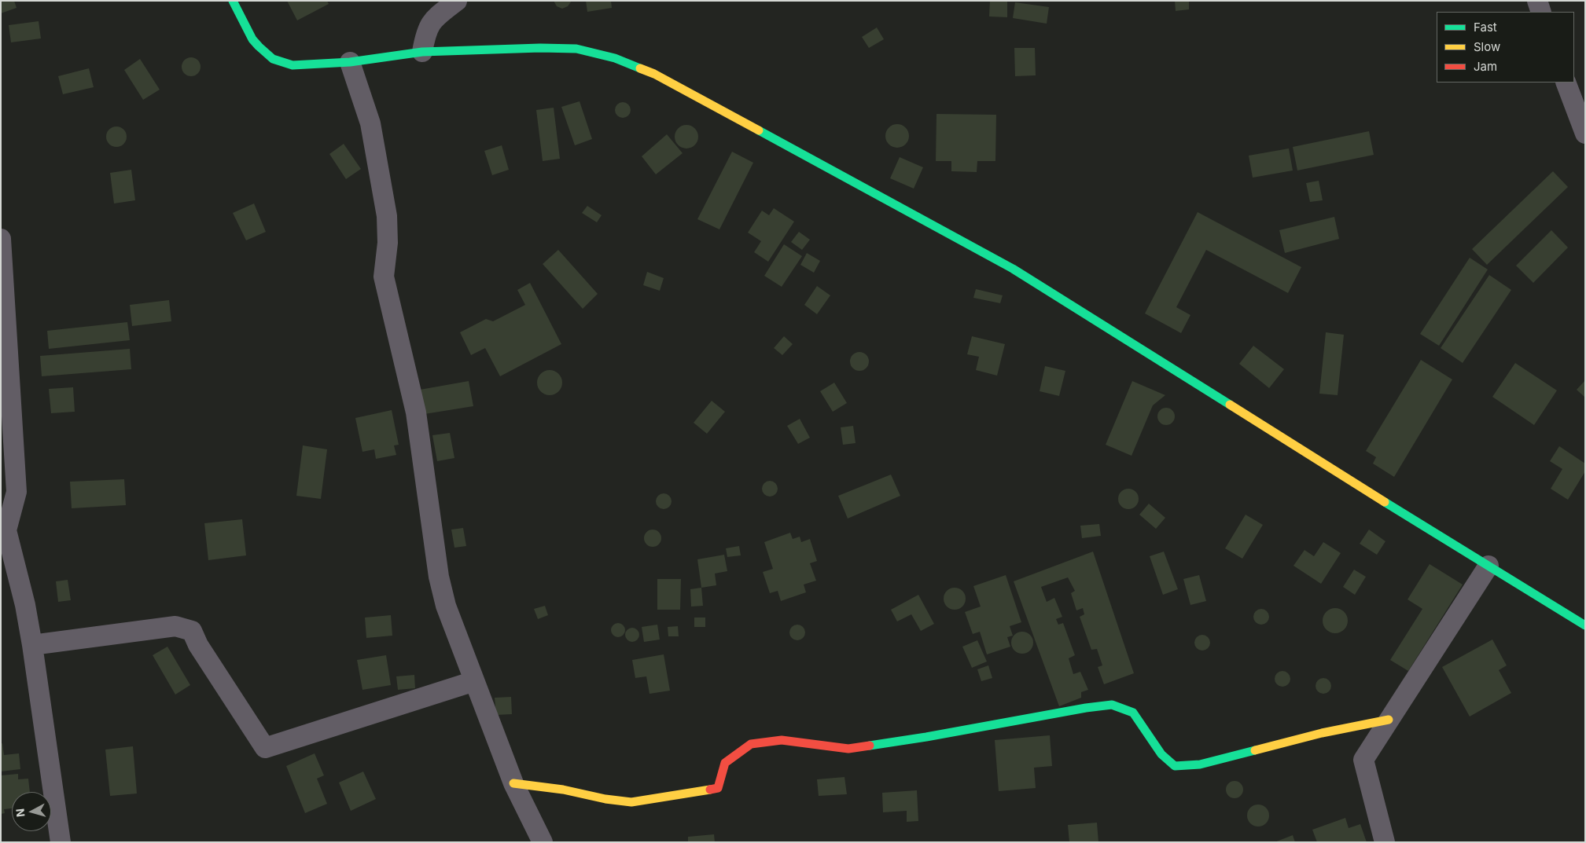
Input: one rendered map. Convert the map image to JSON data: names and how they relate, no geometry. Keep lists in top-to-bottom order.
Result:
{
  "legend": ["Fast", "Slow", "Jam"],
  "north": "left"
}
